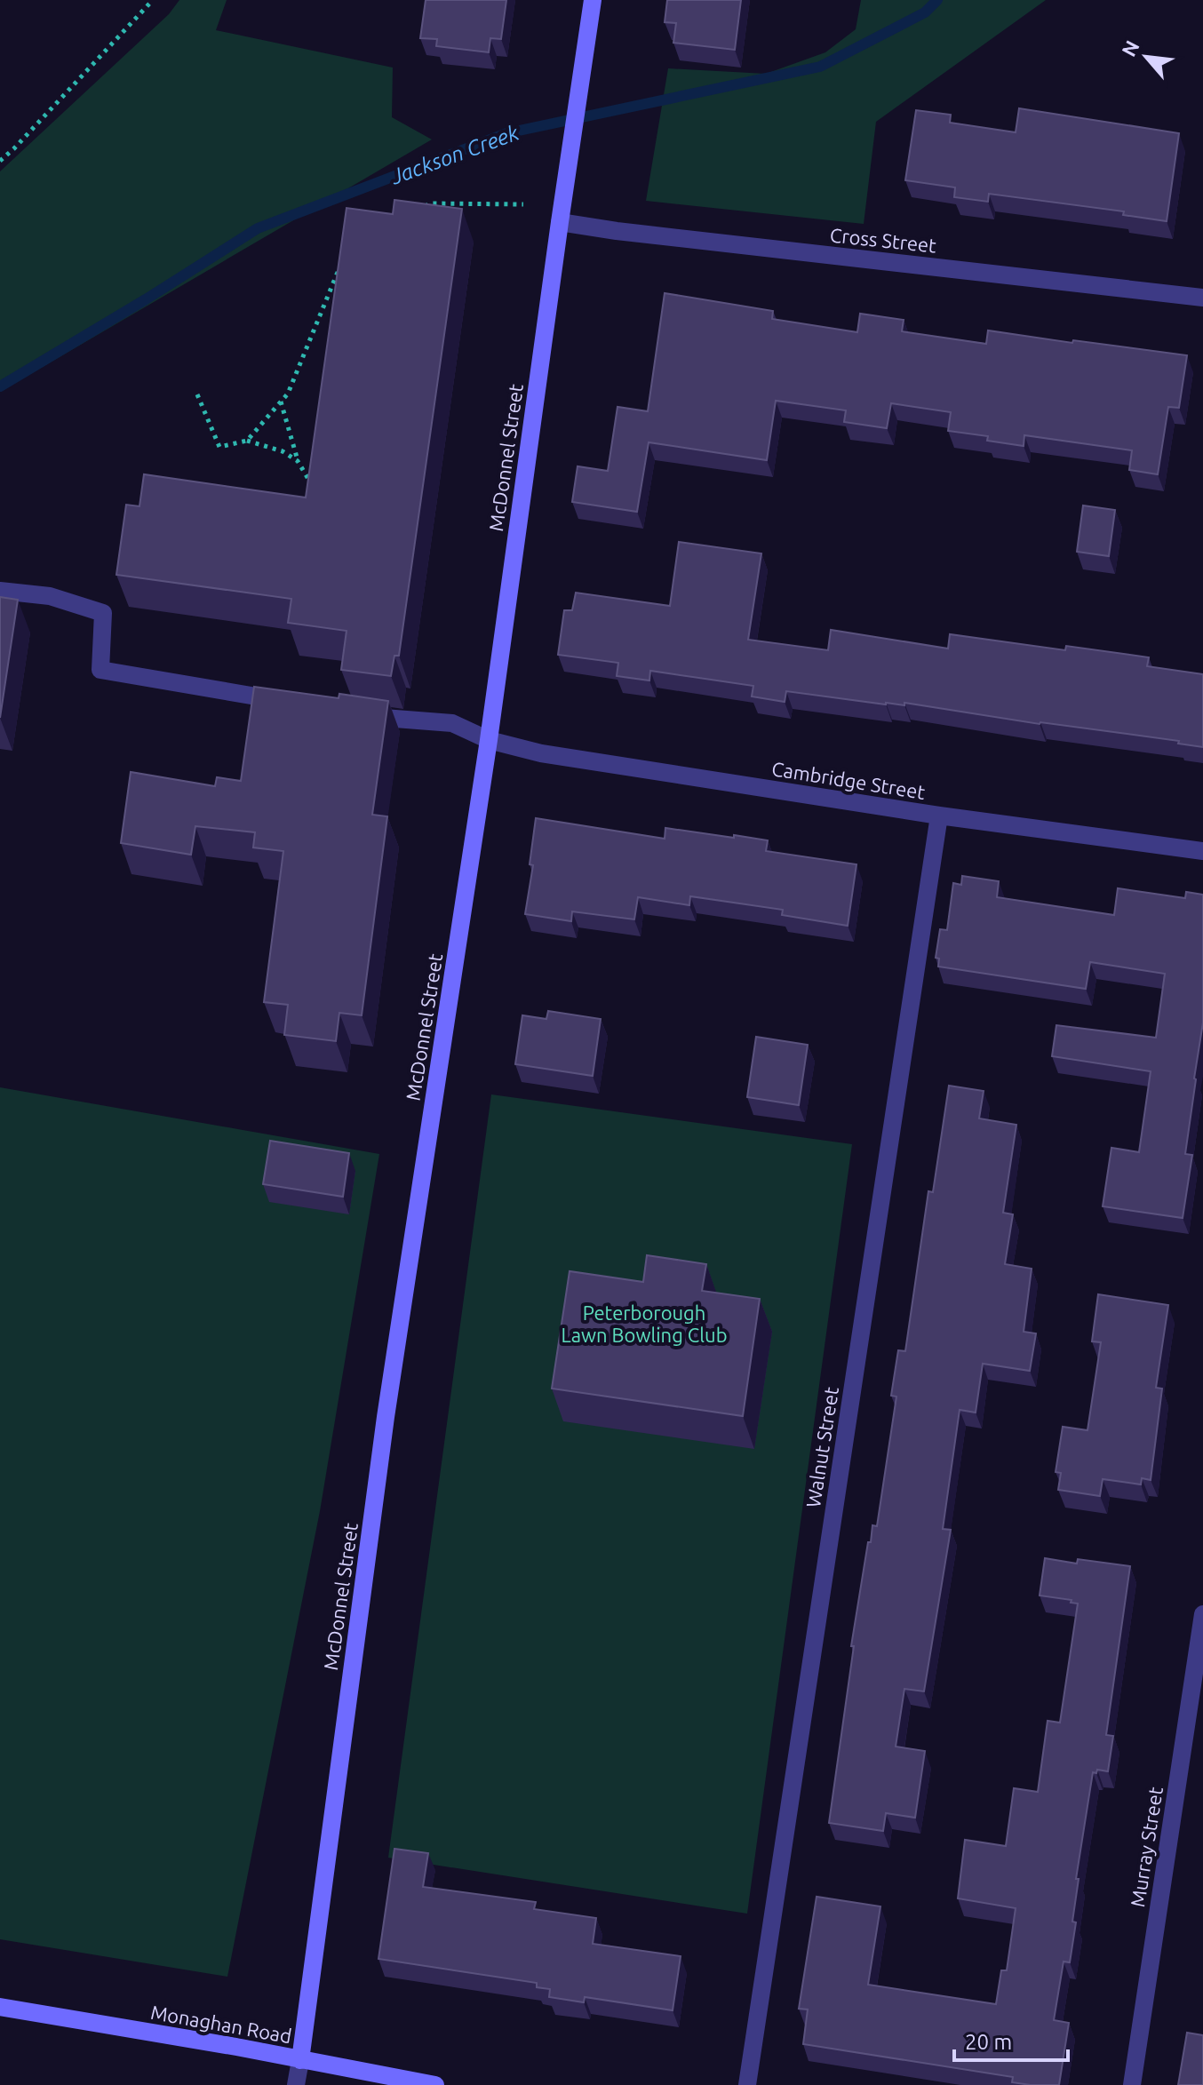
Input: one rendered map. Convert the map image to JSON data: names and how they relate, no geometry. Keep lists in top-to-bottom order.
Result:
{
  "streets": {
    "street": [
      "Cross Street",
      "McDonnel Street",
      "Cambridge Street",
      "Walnut Street",
      "Murray Street",
      "Monaghan Road"
    ]
  },
  "crossings": [
    ["Cross Street", "McDonnel Street"],
    ["McDonnel Street", "Cambridge Street"],
    ["McDonnel Street", "Monaghan Road"],
    ["Cambridge Street", "Walnut Street"]
  ],
  "water": ["Jackson Creek"],
  "parks": ["Peterborough Lawn Bowling Club"],
  "scale_bar": "20 m",
  "north": "top left"
}
